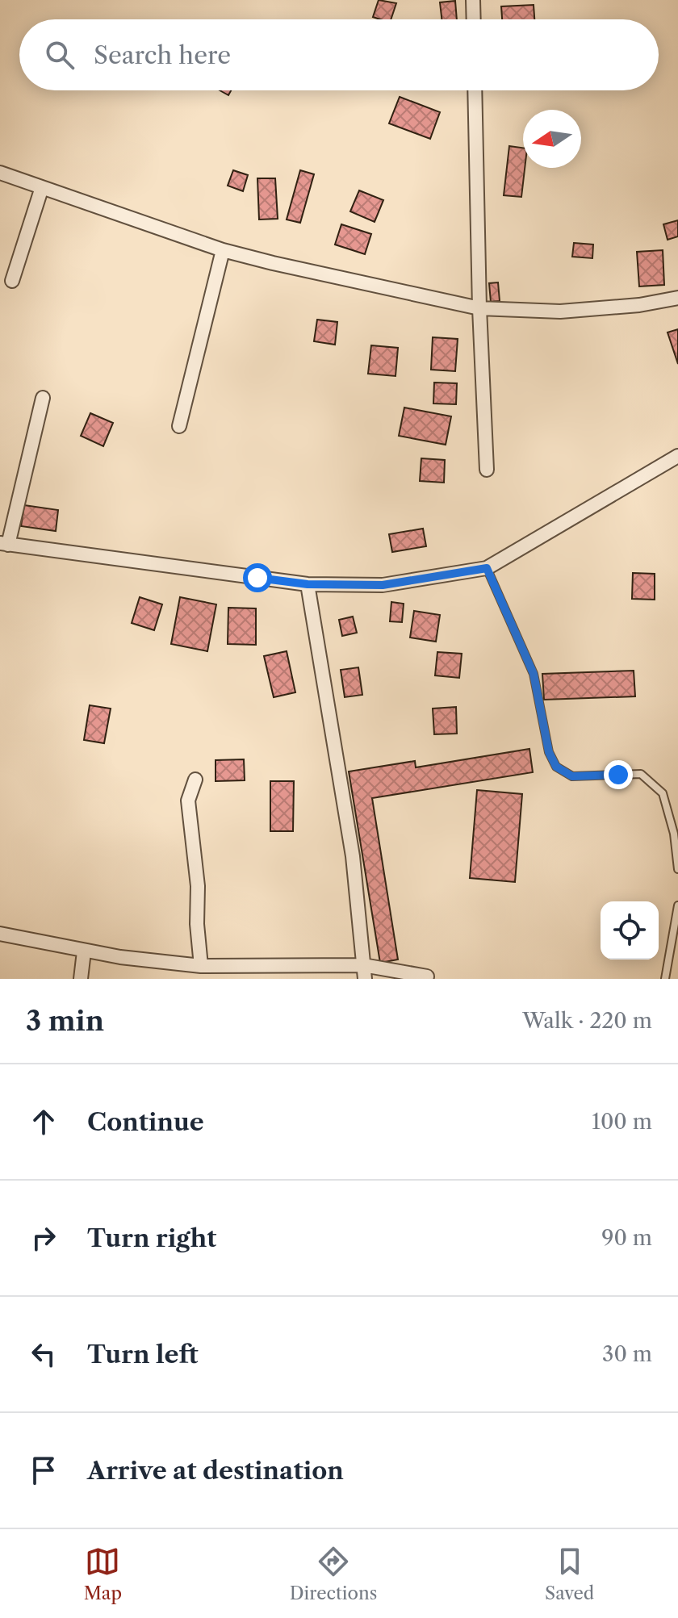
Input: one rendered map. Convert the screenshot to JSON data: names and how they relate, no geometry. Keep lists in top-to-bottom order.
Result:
{
  "north": "left",
  "page": {
    "search": "Search here",
    "heading": ["3 min", "Walk · 220 m"],
    "list": [
      ["Continue", "100 m"],
      ["Turn right", "90 m"],
      ["Turn left", "30 m"],
      "Arrive at destination"
    ],
    "nav": ["Map", "Directions", "Saved"]
  }
}
